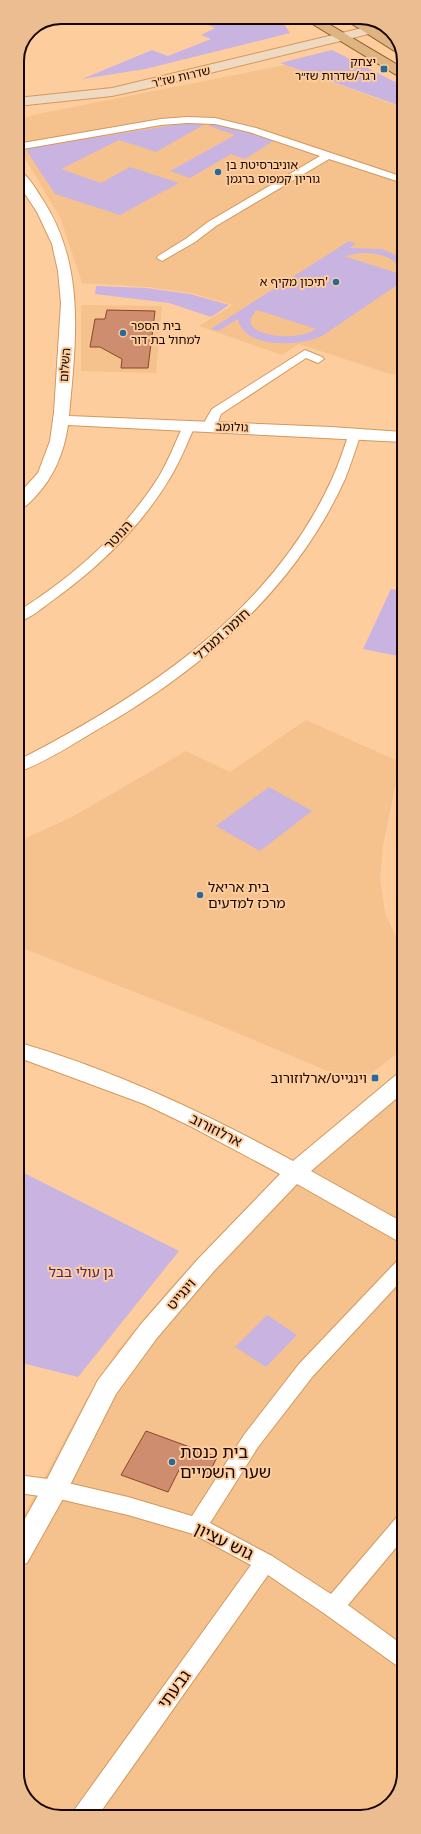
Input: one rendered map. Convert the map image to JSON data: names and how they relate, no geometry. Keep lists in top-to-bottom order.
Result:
{
  "streets": {
    "main road": ["שדרות שז\"ר"],
    "street": [
      "השלום",
      "גולומב",
      "הנוטר",
      "חומה ומגדל",
      "ארלוזורוב",
      "וינגייט",
      "גוש עציון",
      "גבעתי"
    ]
  },
  "crossings": [
    ["השלום", "גולומב"],
    ["גולומב", "הנוטר"],
    ["גולומב", "חומה ומגדל"],
    ["ארלוזורוב", "וינגייט"],
    ["וינגייט", "גוש עציון"],
    ["גוש עציון", "גבעתי"]
  ],
  "parks": ["גן עולי בבל"],
  "places": {
    "transit": ["יצחק רגר/שדרות שז״ר", "וינגייט/ארלוזורוב"],
    "other": [
      "אוניברסיטת בן גוריון קמפוס ברגמן",
      "תיכון מקיף א'",
      "בית הספר למחול בת דור",
      "בית אריאל מרכז למדעים",
      "בית כנסת שער השמיים"
    ]
  }
}
